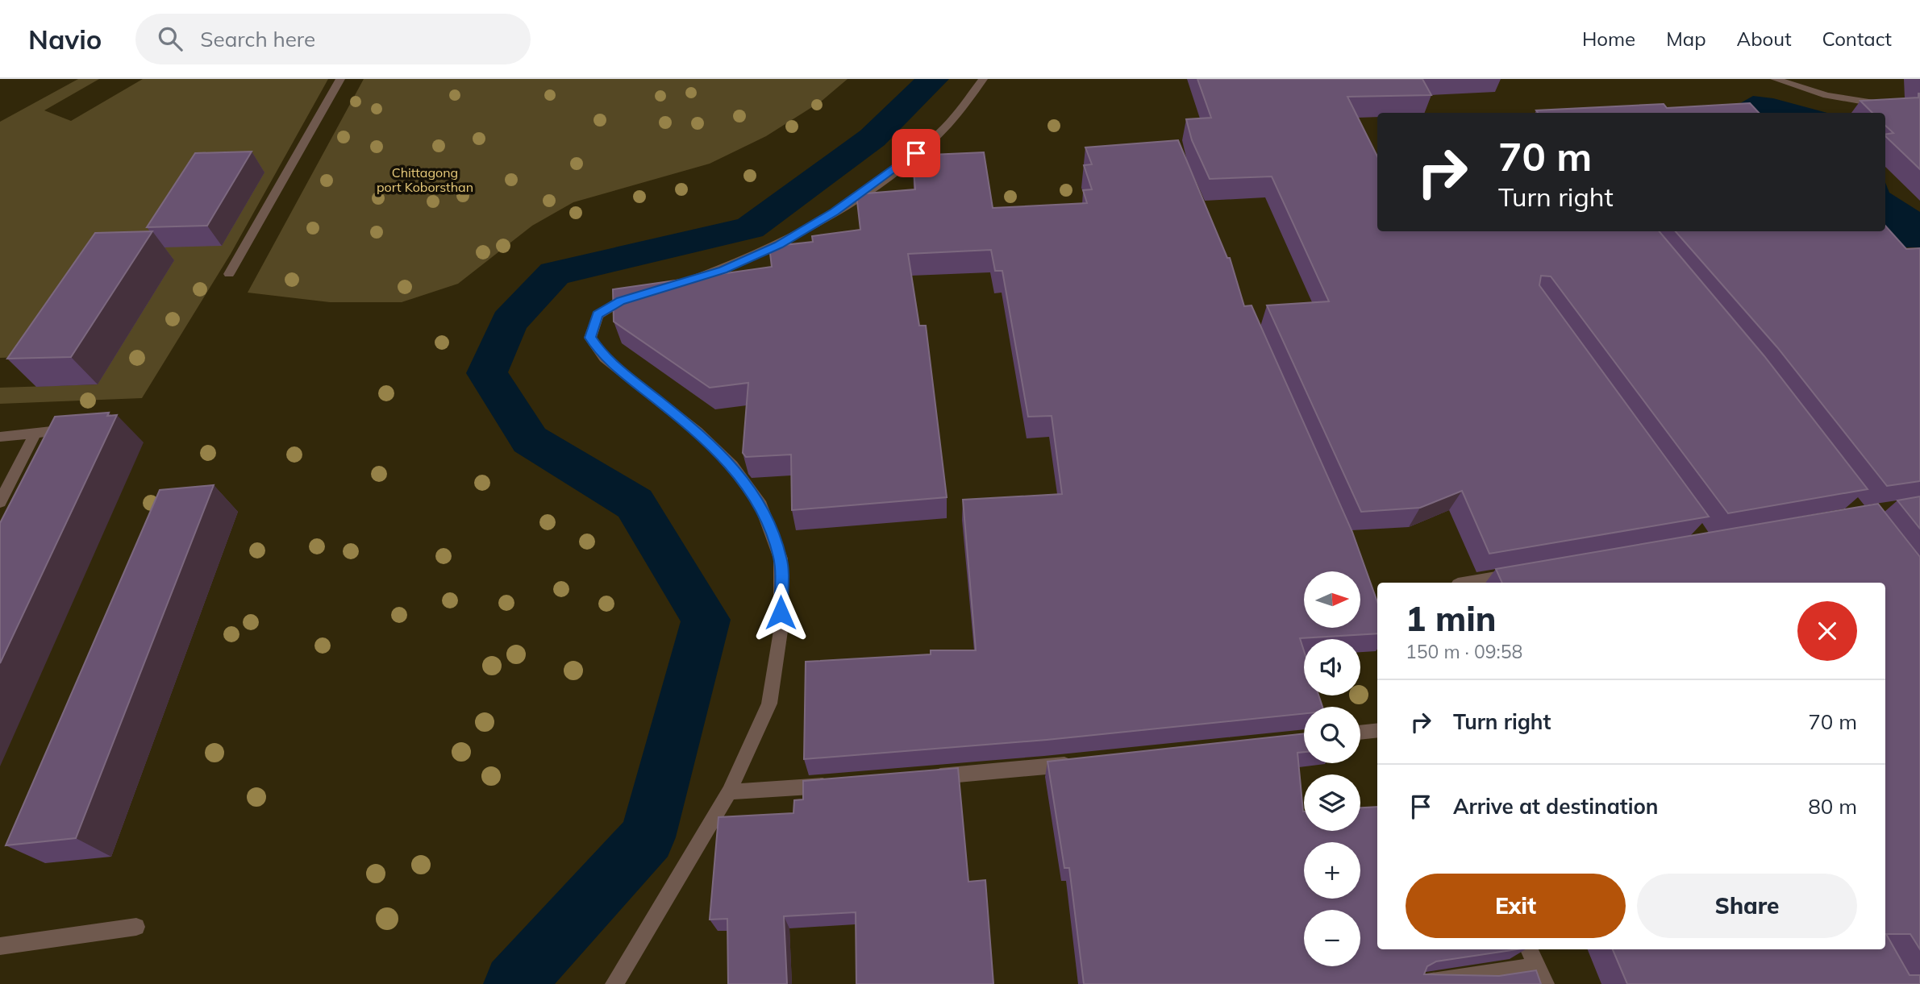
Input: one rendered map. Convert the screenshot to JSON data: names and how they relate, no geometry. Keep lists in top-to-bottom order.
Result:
{
  "parks": ["Chittagong port Koborsthan"],
  "north": "right",
  "page": {
    "header": "Navio",
    "search": "Search here",
    "nav": [
      "Home",
      "Map",
      "About",
      "Contact"
    ],
    "turn": ["70 m", "Turn right"],
    "map_buttons": ["+", "−"],
    "heading": ["1 min", "150 m · 09:58"],
    "list": [
      {
        "name": "Turn right",
        "value": "70 m"
      },
      {
        "name": "Arrive at destination",
        "value": "80 m"
      }
    ],
    "buttons": ["Exit", "Share"]
  }
}
